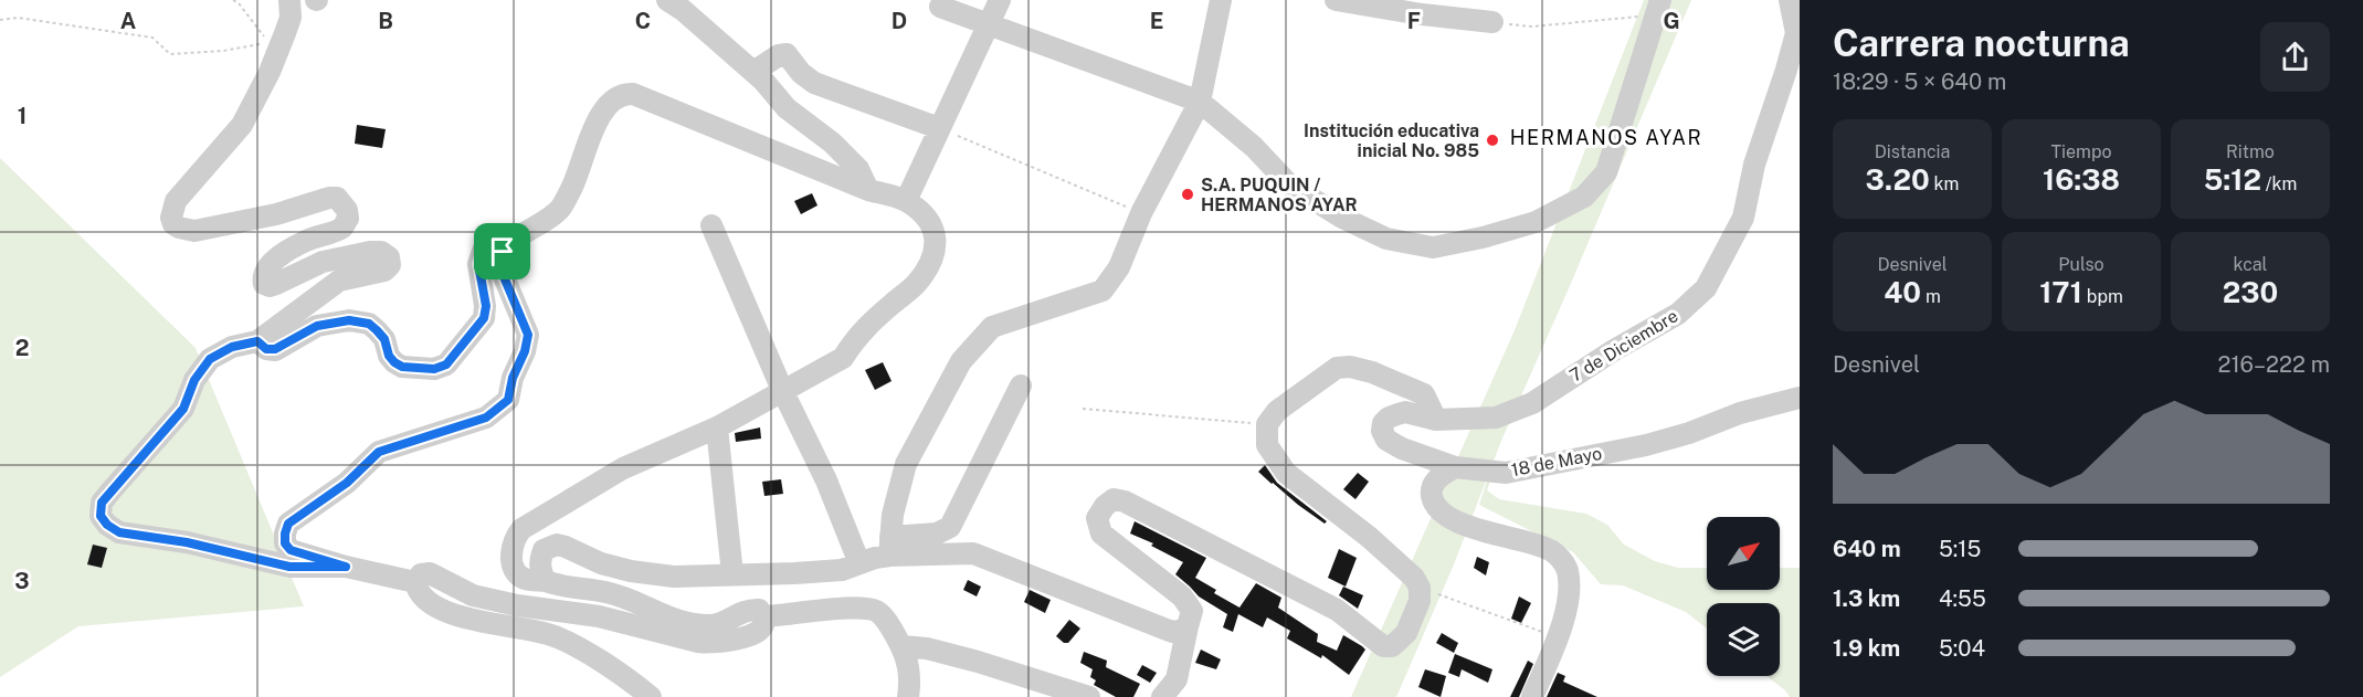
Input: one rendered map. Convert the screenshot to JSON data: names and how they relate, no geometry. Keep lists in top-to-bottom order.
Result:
{
  "streets": {
    "street": ["7 de Diciembre", "18 de Mayo"]
  },
  "crossings": [
    ["7 de Diciembre", "18 de Mayo"]
  ],
  "districts": ["HERMANOS AYAR"],
  "places": ["Institución educativa inicial No. 985", "S.A. PUQUIN / HERMANOS AYAR"],
  "north": "top right",
  "page": {
    "heading": ["Carrera nocturna", "18:29 · 5 × 640 m"],
    "stats": [
      ["Distancia", "3.20 km"],
      ["Tiempo", "16:38"],
      ["Ritmo", "5:12 /km"],
      ["Desnivel", "40 m"],
      ["Pulso", "171 bpm"],
      ["kcal", "230"]
    ],
    "chart": ["Desnivel", "216–222 m"],
    "list": [
      {
        "name": "640 m",
        "note": "5:15"
      },
      {
        "name": "1.3 km",
        "note": "4:55"
      },
      {
        "name": "1.9 km",
        "note": "5:04"
      }
    ]
  },
  "grid": {
    "columns": [
      "A",
      "B",
      "C",
      "D",
      "E",
      "F",
      "G"
    ],
    "rows": ["1", "2", "3"]
  }
}
